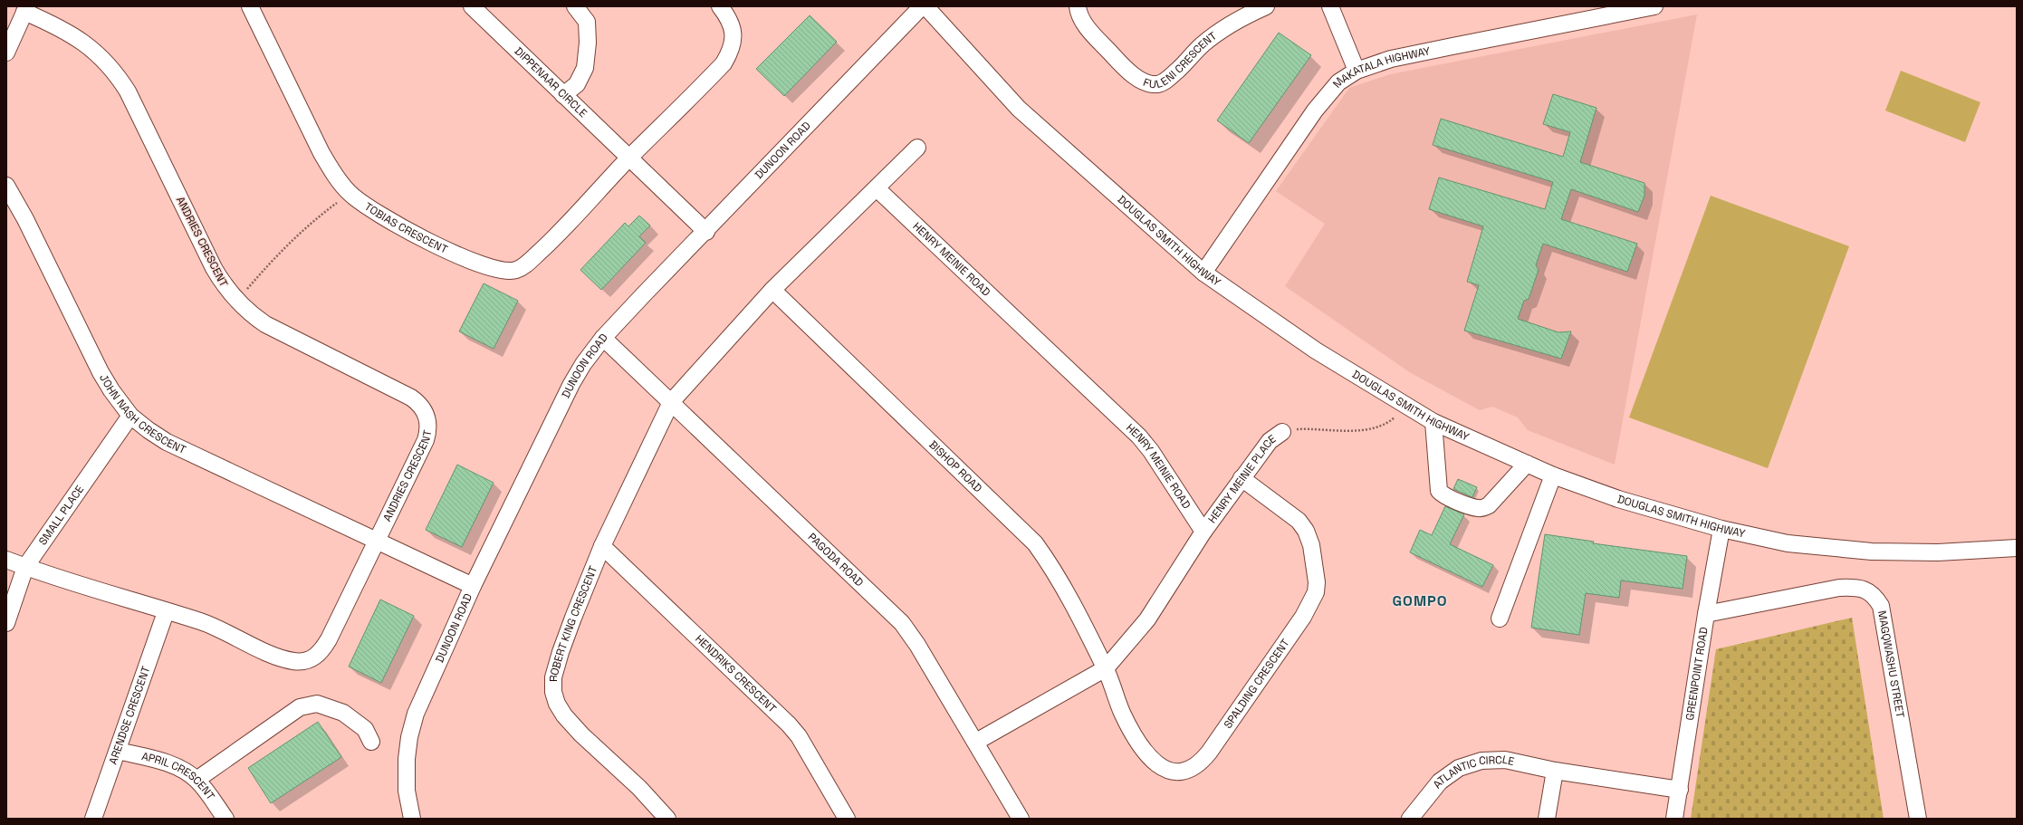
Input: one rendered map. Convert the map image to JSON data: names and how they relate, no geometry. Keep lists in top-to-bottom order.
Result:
{
  "streets": {
    "street": [
      "FULENI CRESCENT",
      "MAKATALA HIGHWAY",
      "DIPPENAAR CIRCLE",
      "DUNOON ROAD",
      "TOBIAS CRESCENT",
      "DOUGLAS SMITH HIGHWAY",
      "ANDRIES CRESCENT",
      "HENRY MEINIE ROAD",
      "JOHN NASH CRESCENT",
      "BISHOP ROAD",
      "HENRY MEINIE PLACE",
      "SMALL PLACE",
      "PAGODA ROAD",
      "ROBERT KING CRESCENT",
      "MAGQWASHU STREET",
      "HENDRIKS CRESCENT",
      "GREENPOINT ROAD",
      "SPALDING CRESCENT",
      "ARENDSE CRESCENT",
      "ATLANTIC CIRCLE",
      "APRIL CRESCENT"
    ]
  },
  "crossings": [
    ["MAKATALA HIGHWAY", "DOUGLAS SMITH HIGHWAY"],
    ["DIPPENAAR CIRCLE", "DUNOON ROAD"],
    ["DIPPENAAR CIRCLE", "TOBIAS CRESCENT"],
    ["DUNOON ROAD", "JOHN NASH CRESCENT"],
    ["DUNOON ROAD", "PAGODA ROAD"],
    ["DOUGLAS SMITH HIGHWAY", "HENRY MEINIE PLACE"],
    ["DOUGLAS SMITH HIGHWAY", "GREENPOINT ROAD"],
    ["ANDRIES CRESCENT", "JOHN NASH CRESCENT"],
    ["HENRY MEINIE ROAD", "HENRY MEINIE PLACE"],
    ["JOHN NASH CRESCENT", "SMALL PLACE"],
    ["BISHOP ROAD", "SPALDING CRESCENT"],
    ["HENRY MEINIE PLACE", "SPALDING CRESCENT"],
    ["PAGODA ROAD", "ROBERT KING CRESCENT"],
    ["ROBERT KING CRESCENT", "HENDRIKS CRESCENT"],
    ["MAGQWASHU STREET", "GREENPOINT ROAD"],
    ["GREENPOINT ROAD", "ATLANTIC CIRCLE"],
    ["ARENDSE CRESCENT", "APRIL CRESCENT"]
  ],
  "districts": ["GOMPO"]
}
